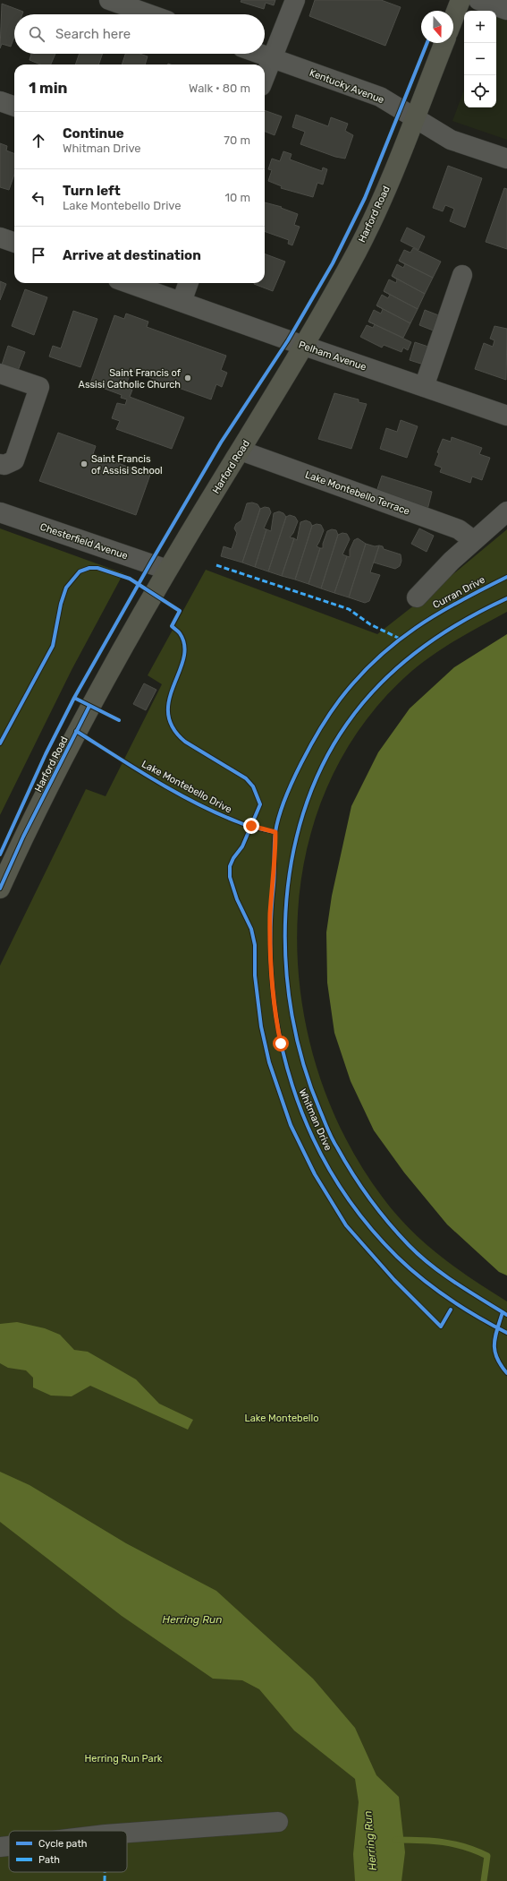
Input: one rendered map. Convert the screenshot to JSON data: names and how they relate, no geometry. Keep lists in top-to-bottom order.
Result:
{
  "streets": {
    "main road": ["Harford Road"],
    "street": [
      "Kentucky Avenue",
      "Pelham Avenue",
      "Lake Montebello Terrace",
      "Chesterfield Avenue"
    ],
    "cycle path": ["Curran Drive", "Lake Montebello Drive", "Whitman Drive"]
  },
  "crossings": [
    ["Kentucky Avenue", "Harford Road"],
    ["Harford Road", "Pelham Avenue"],
    ["Harford Road", "Lake Montebello Terrace"],
    ["Harford Road", "Chesterfield Avenue"]
  ],
  "water": ["Herring Run"],
  "parks": ["Lake Montebello", "Herring Run Park"],
  "places": ["Saint Francis of Assisi Catholic Church", "Saint Francis of Assisi School"],
  "legend": ["Cycle path", "Path"],
  "north": "bottom",
  "page": {
    "map_buttons": ["+", "−"],
    "search": "Search here",
    "heading": ["1 min", "Walk · 80 m"],
    "list": [
      ["Continue", "Whitman Drive", "70 m"],
      ["Turn left", "Lake Montebello Drive", "10 m"],
      "Arrive at destination"
    ]
  }
}
